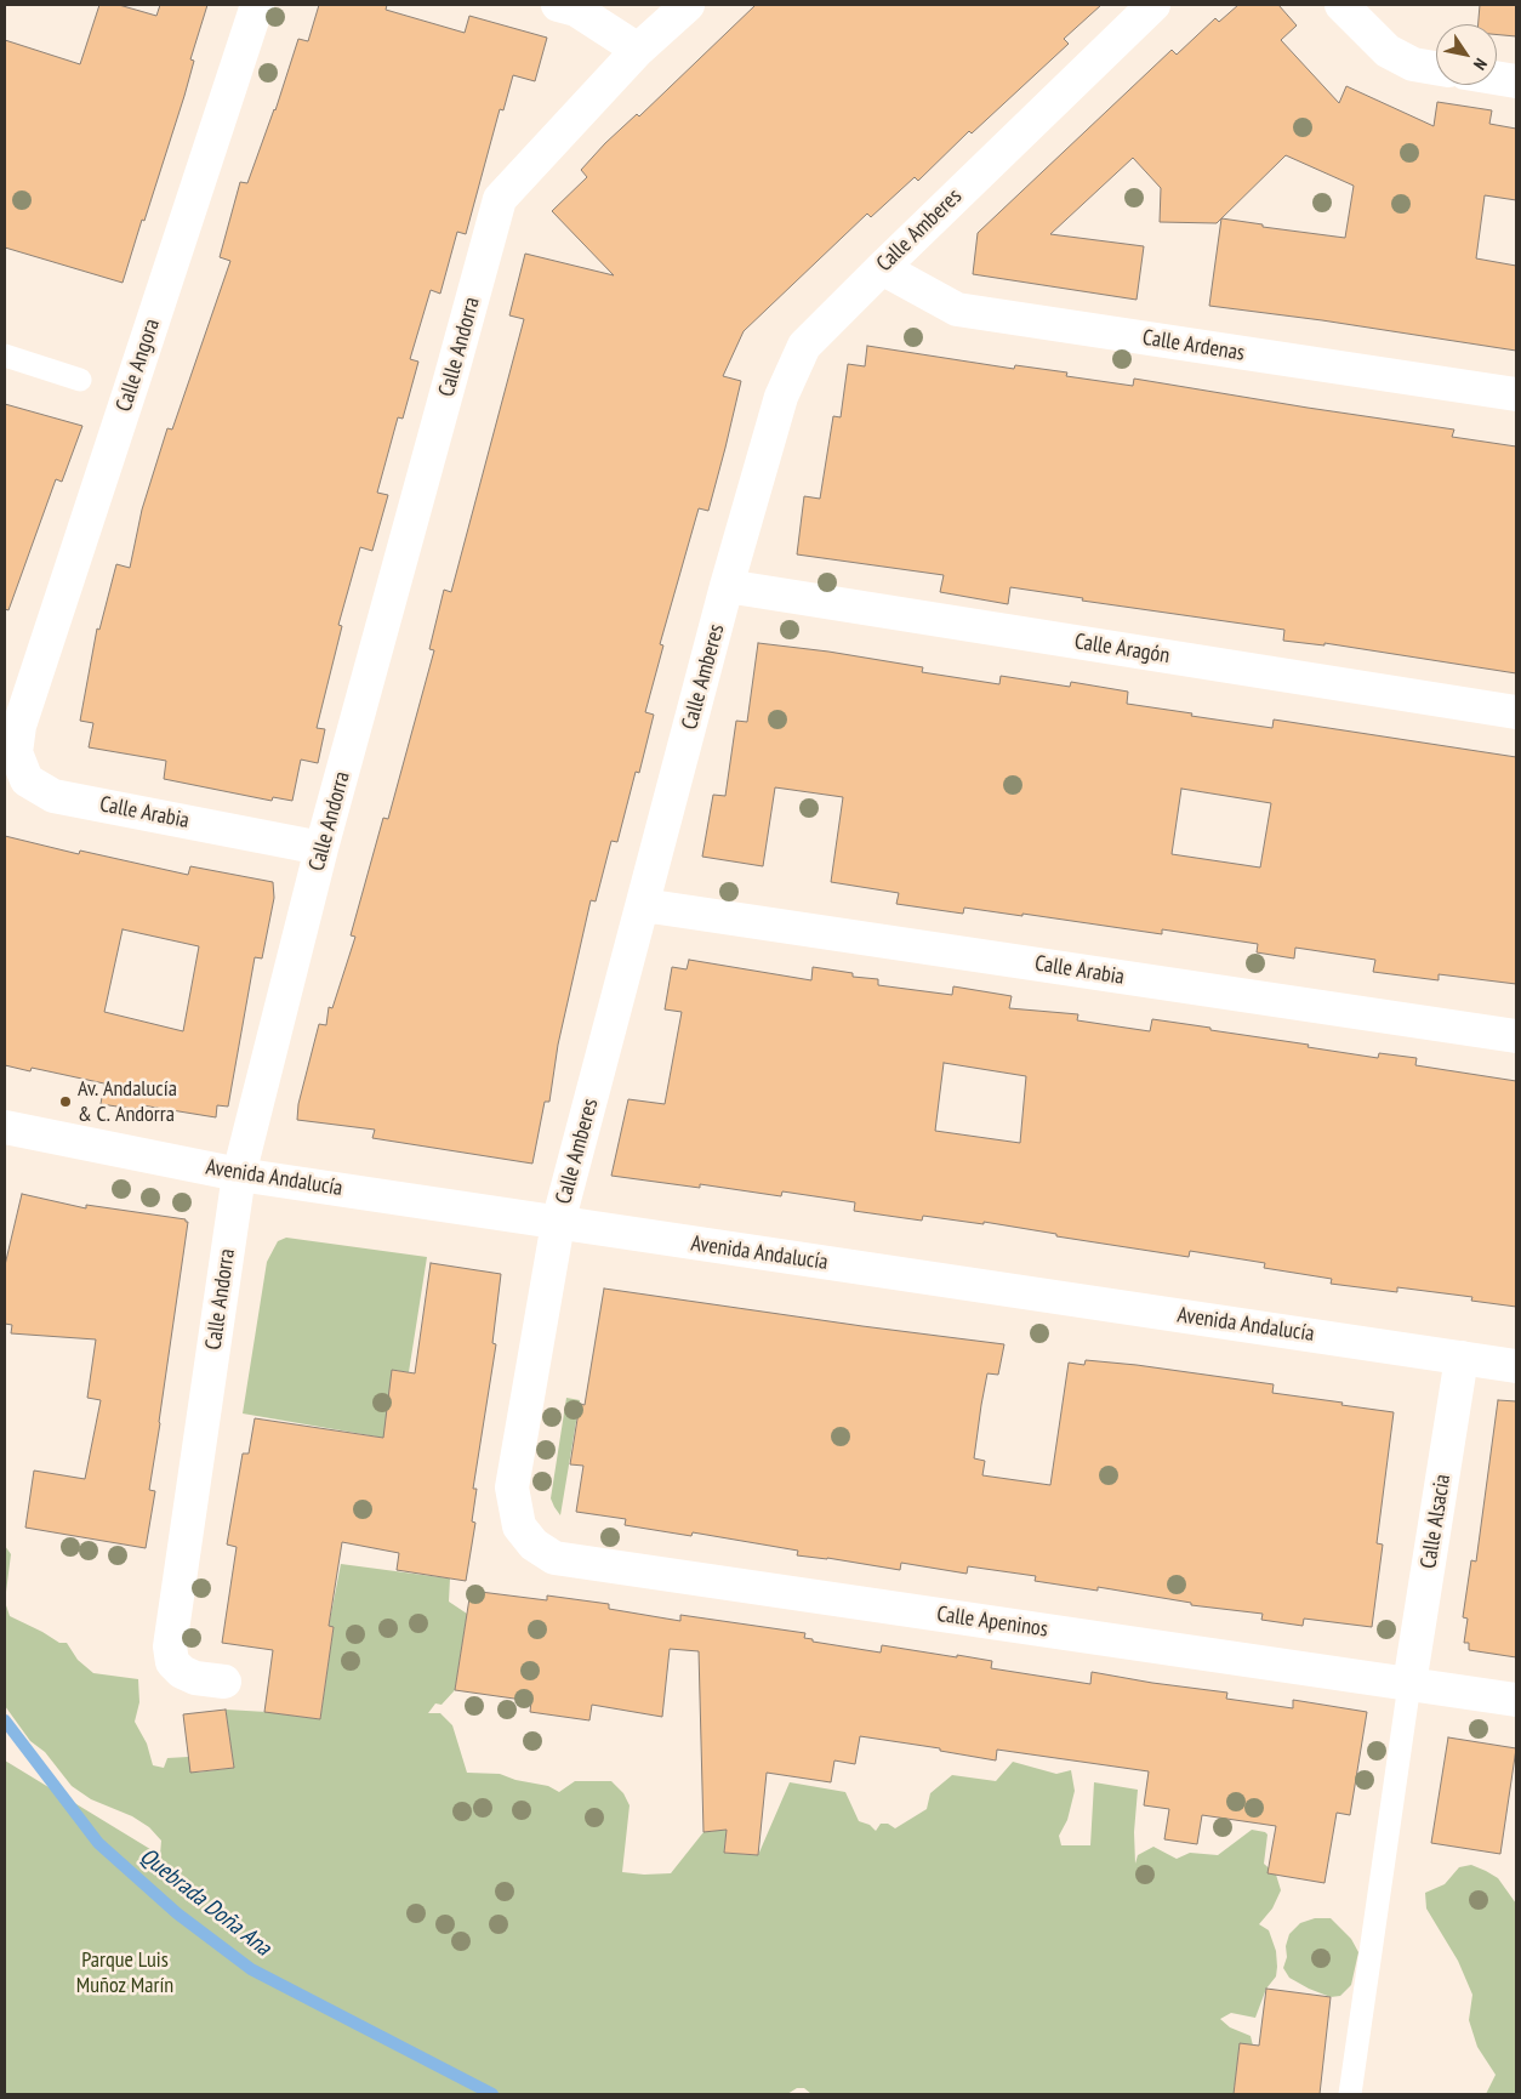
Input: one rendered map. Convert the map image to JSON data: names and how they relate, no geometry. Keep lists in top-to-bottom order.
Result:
{
  "streets": {
    "street": [
      "Calle Amberes",
      "Calle Ardenas",
      "Calle Andorra",
      "Calle Angora",
      "Calle Aragón",
      "Calle Arabia",
      "Avenida Andalucía",
      "Calle Alsacia",
      "Calle Apeninos"
    ]
  },
  "crossings": [
    ["Calle Amberes", "Calle Ardenas"],
    ["Calle Amberes", "Calle Aragón"],
    ["Calle Amberes", "Calle Arabia"],
    ["Calle Amberes", "Avenida Andalucía"],
    ["Calle Amberes", "Calle Apeninos"],
    ["Calle Andorra", "Calle Arabia"],
    ["Calle Andorra", "Avenida Andalucía"],
    ["Calle Angora", "Calle Arabia"],
    ["Avenida Andalucía", "Calle Alsacia"],
    ["Calle Alsacia", "Calle Apeninos"]
  ],
  "water": ["Quebrada Doña Ana"],
  "parks": ["Parque Luis Muñoz Marín"],
  "places": ["Av. Andalucía & C. Andorra"],
  "north": "bottom right"
}
